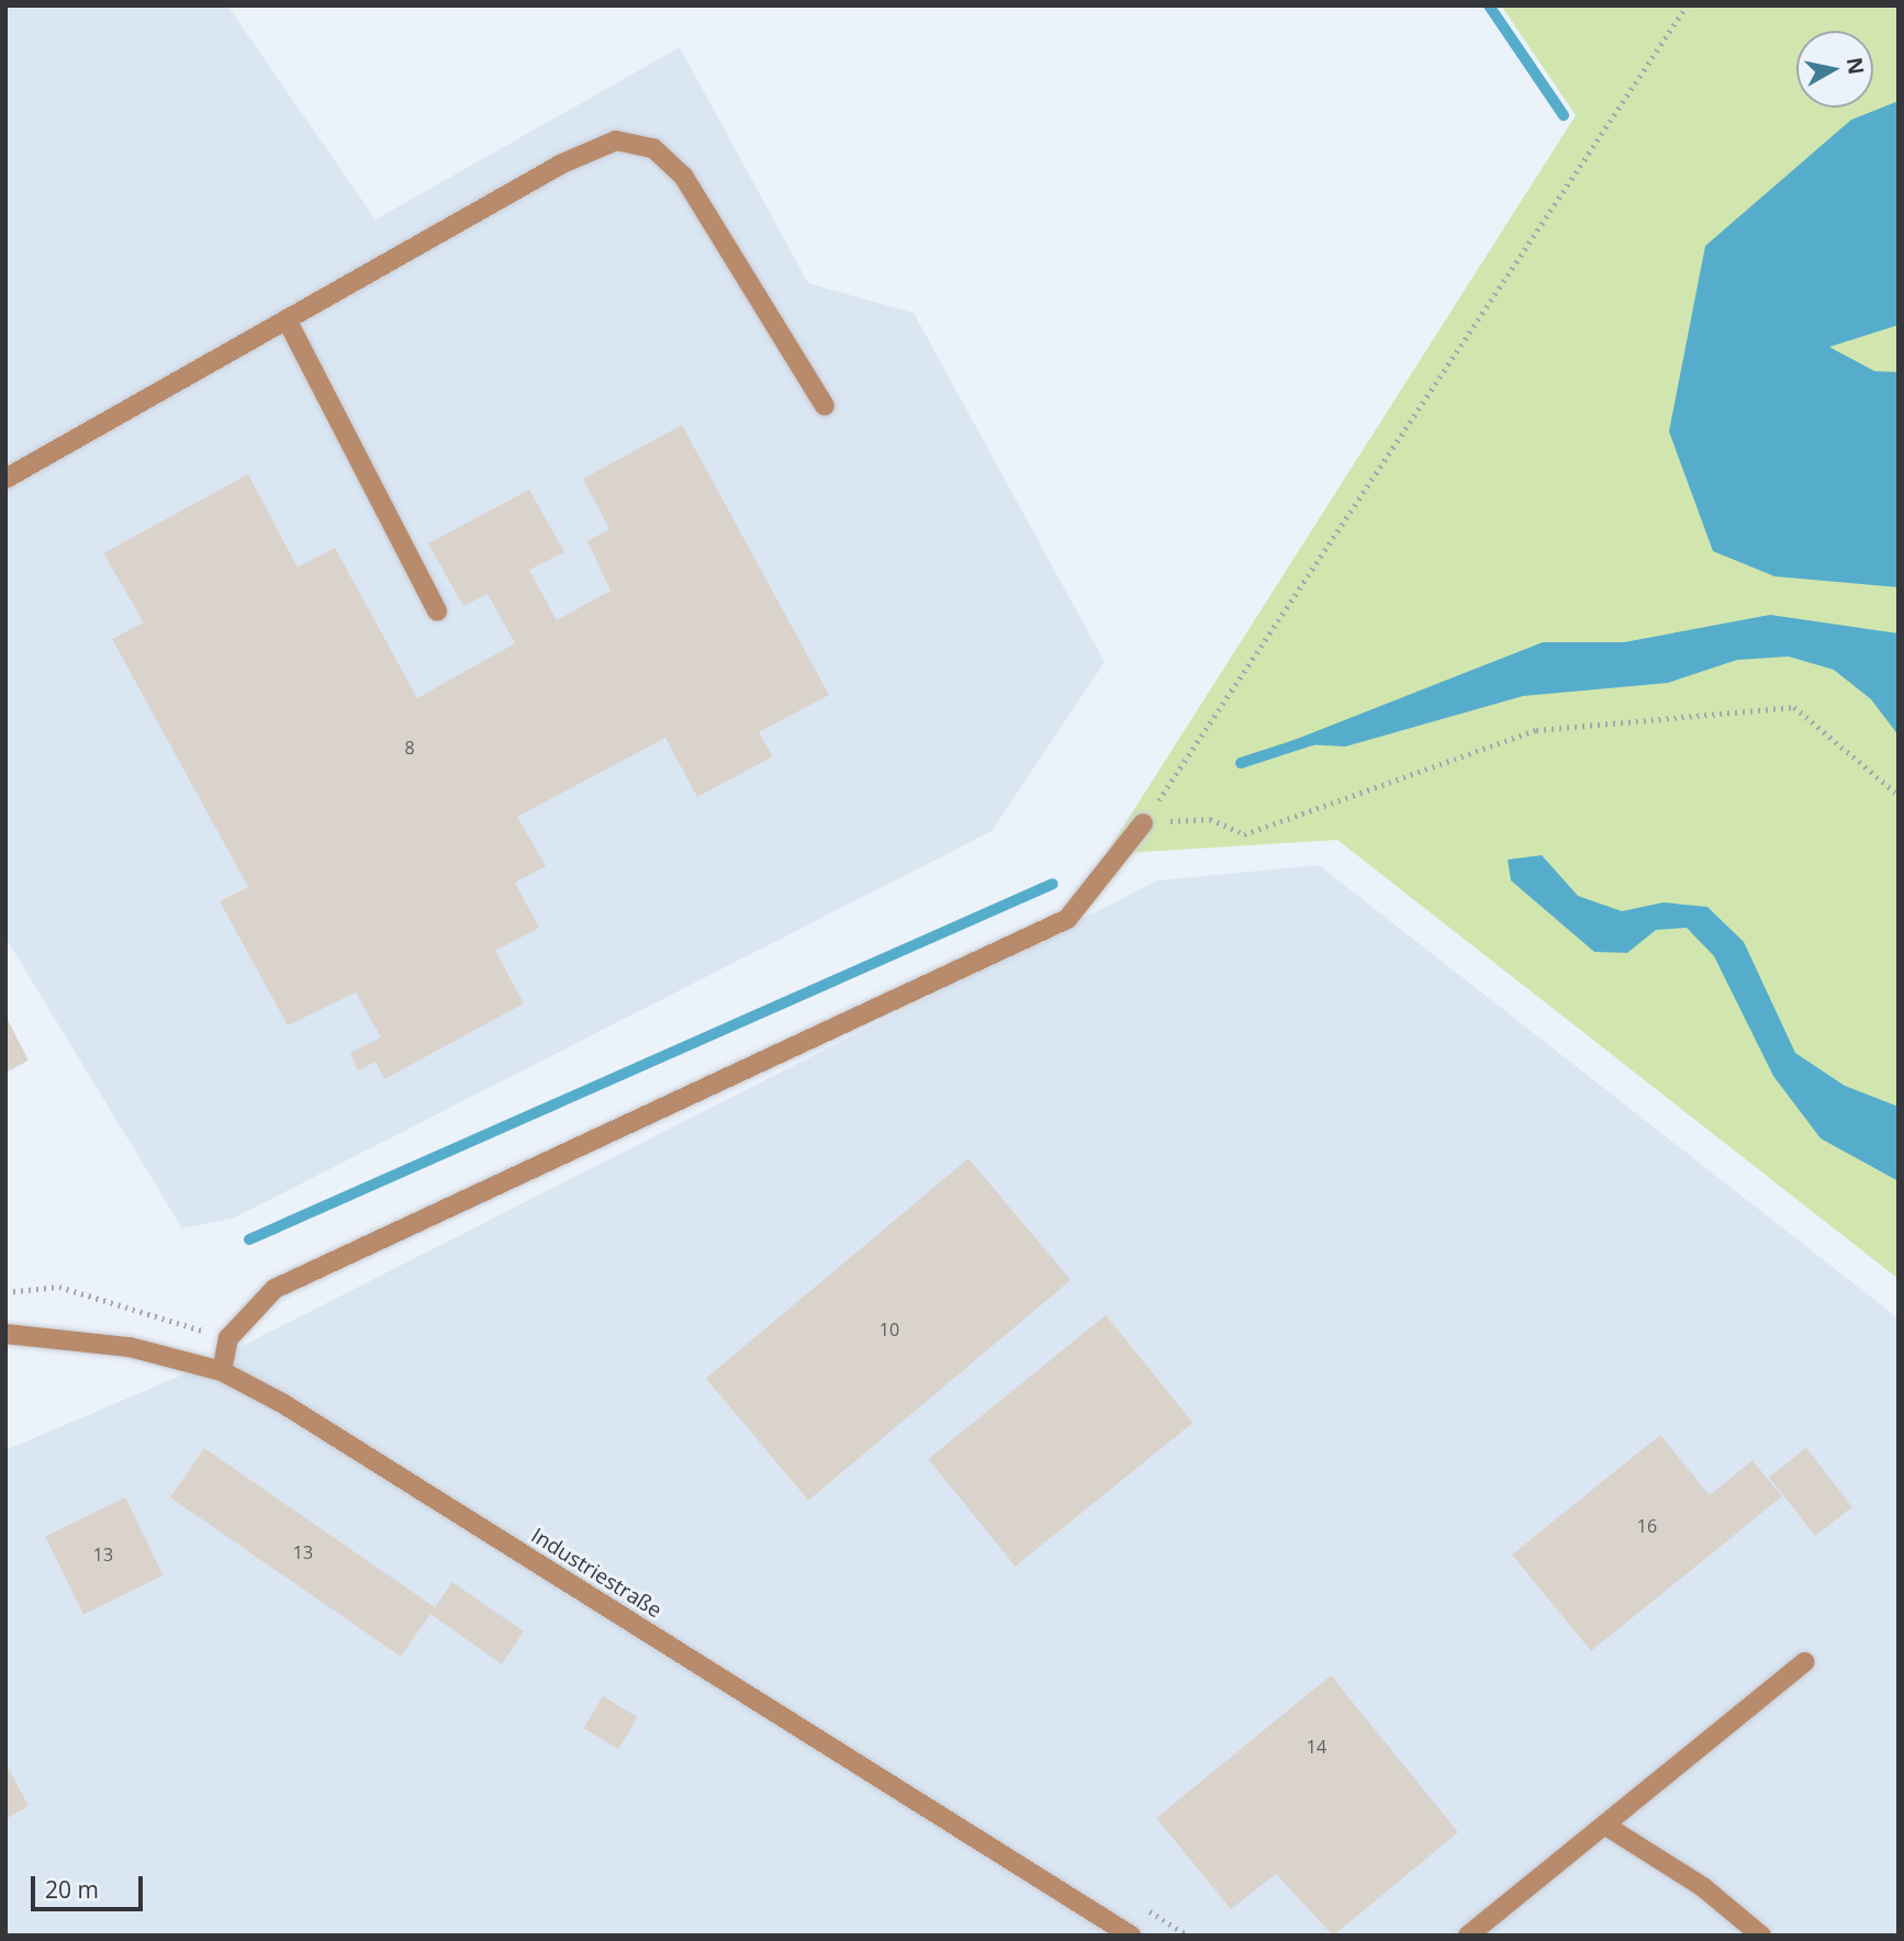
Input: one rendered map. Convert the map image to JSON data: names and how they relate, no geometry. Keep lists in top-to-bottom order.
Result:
{
  "streets": {
    "street": ["Industriestraße"]
  },
  "house_numbers": [
    "8",
    "10",
    "16",
    "13",
    "13",
    "14"
  ],
  "scale_bar": "20 m",
  "north": "right"
}
